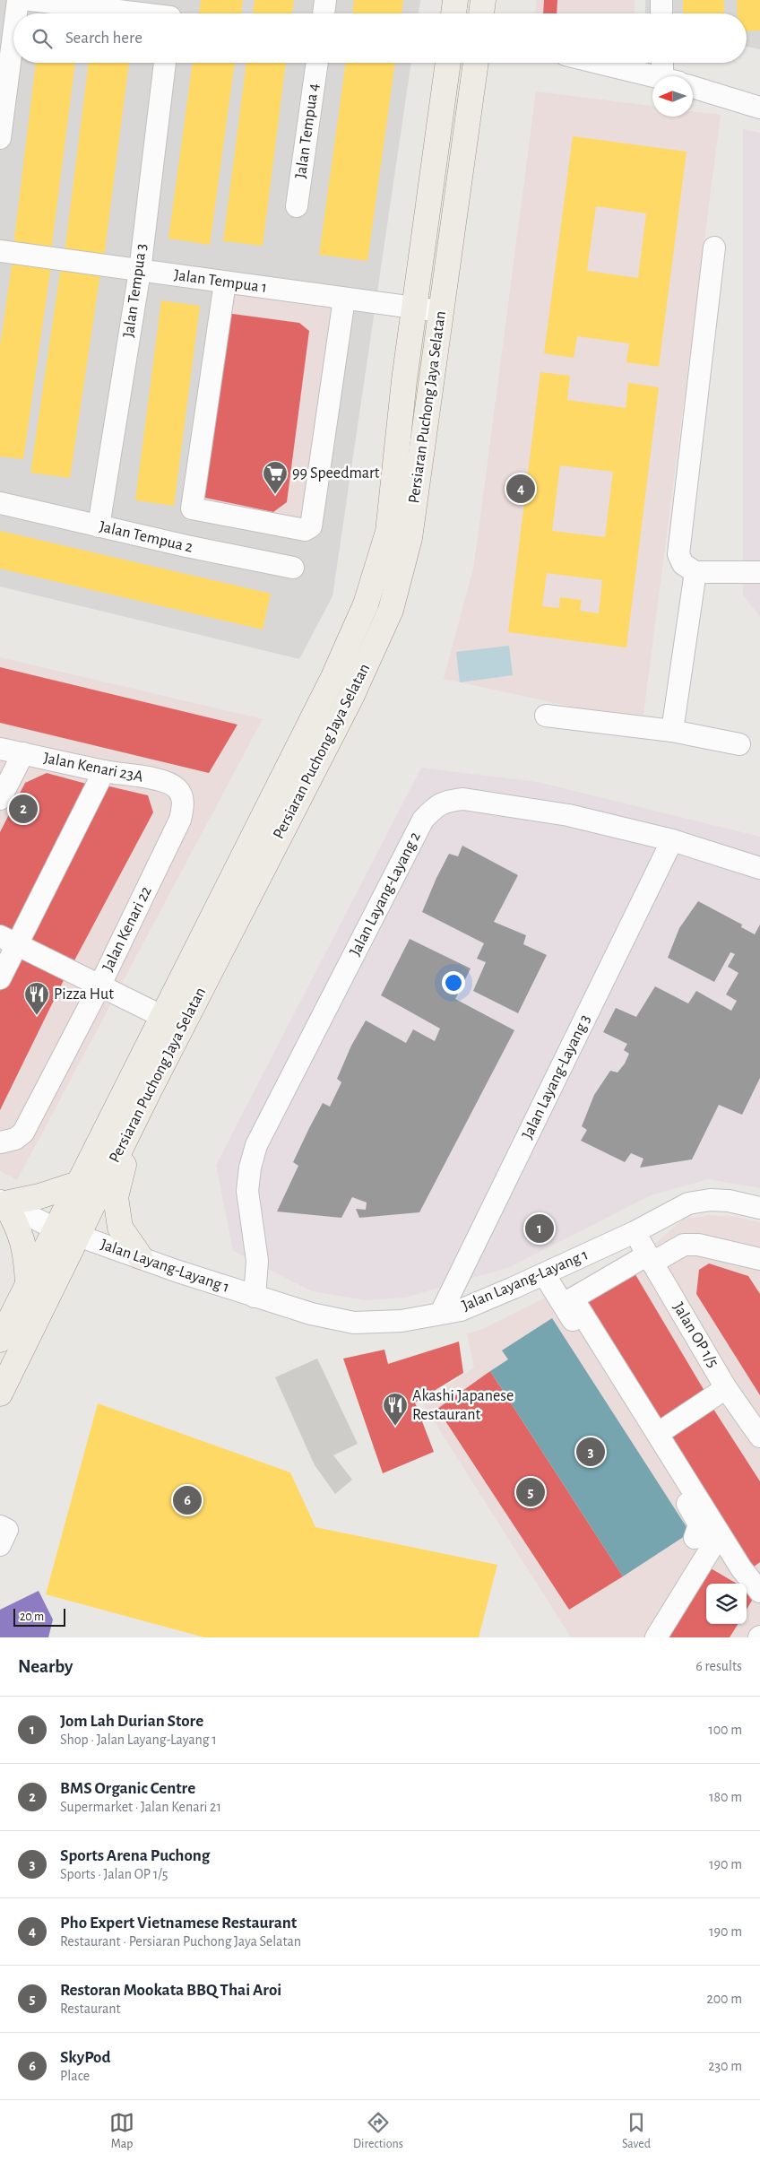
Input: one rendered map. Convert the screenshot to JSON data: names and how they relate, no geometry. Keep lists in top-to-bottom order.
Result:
{
  "streets": {
    "main road": ["Persiaran Puchong Jaya Selatan"],
    "street": [
      "Jalan Tempua 4",
      "Jalan Tempua 1",
      "Jalan Tempua 3",
      "Jalan Tempua 2",
      "Jalan Kenari 23A",
      "Jalan Layang-Layang 2",
      "Jalan Kenari 22",
      "Jalan Layang-Layang 3",
      "Jalan Layang-Layang 1",
      "Jalan OP 1/5"
    ]
  },
  "crossings": [
    ["Jalan Tempua 1", "Jalan Tempua 3"],
    ["Jalan Tempua 1", "Persiaran Puchong Jaya Selatan"],
    ["Jalan Tempua 3", "Jalan Tempua 2"],
    ["Persiaran Puchong Jaya Selatan", "Jalan Layang-Layang 1"],
    ["Jalan Kenari 23A", "Jalan Kenari 22"],
    ["Jalan Layang-Layang 2", "Jalan Layang-Layang 3"],
    ["Jalan Layang-Layang 2", "Jalan Layang-Layang 1"],
    ["Jalan Layang-Layang 3", "Jalan Layang-Layang 1"],
    ["Jalan Layang-Layang 1", "Jalan OP 1/5"]
  ],
  "places": {
    "supermarket": ["99 Speedmart"],
    "restaurant": ["Pizza Hut", "Akashi Japanese Restaurant"]
  },
  "scale_bar": "20 m",
  "north": "left",
  "page": {
    "search": "Search here",
    "pins": [
      "4",
      "2",
      "1",
      "3",
      "5",
      "6"
    ],
    "scale": "20 m",
    "heading": ["Nearby", "6 results"],
    "list": [
      {
        "mark": "1",
        "name": "Jom Lah Durian Store",
        "note": "Shop · Jalan Layang-Layang 1",
        "value": "100 m"
      },
      {
        "mark": "2",
        "name": "BMS Organic Centre",
        "note": "Supermarket · Jalan Kenari 21",
        "value": "180 m"
      },
      {
        "mark": "3",
        "name": "Sports Arena Puchong",
        "note": "Sports · Jalan OP 1/5",
        "value": "190 m"
      },
      {
        "mark": "4",
        "name": "Pho Expert Vietnamese Restaurant",
        "note": "Restaurant · Persiaran Puchong Jaya Selatan",
        "value": "190 m"
      },
      {
        "mark": "5",
        "name": "Restoran Mookata BBQ Thai Aroi",
        "note": "Restaurant",
        "value": "200 m"
      },
      {
        "mark": "6",
        "name": "SkyPod",
        "note": "Place",
        "value": "230 m"
      }
    ],
    "nav": ["Map", "Directions", "Saved"]
  }
}
